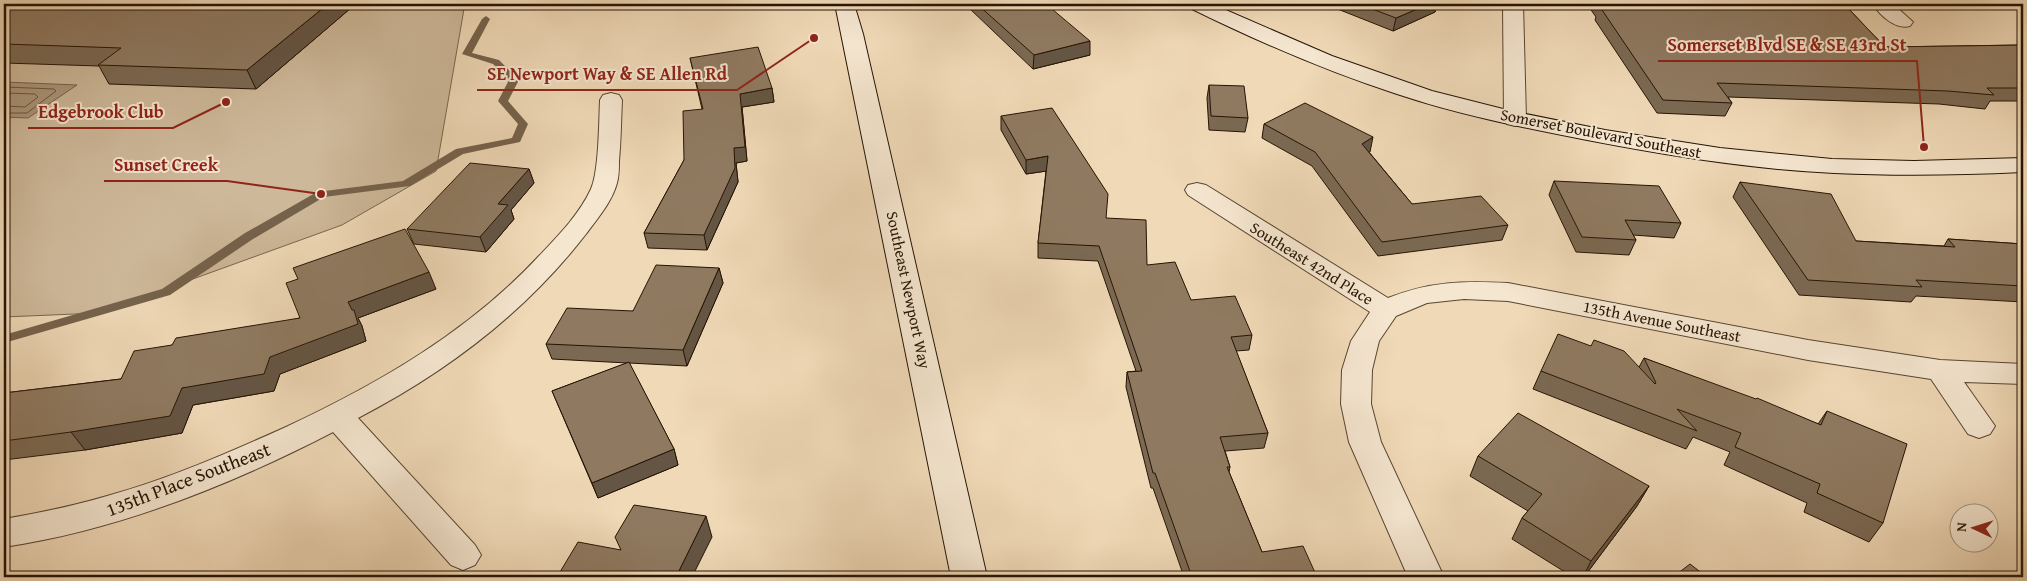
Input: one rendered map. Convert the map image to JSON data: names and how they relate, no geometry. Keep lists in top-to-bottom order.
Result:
{
  "streets": {
    "street": [
      "Somerset Boulevard Southeast",
      "Southeast 42nd Place",
      "Southeast Newport Way",
      "135th Avenue Southeast",
      "135th Place Southeast"
    ]
  },
  "crossings": [
    ["Southeast 42nd Place", "135th Avenue Southeast"]
  ],
  "places": [
    "SE Newport Way & SE Allen Rd",
    "Edgebrook Club",
    "Somerset Blvd SE & SE 43rd St",
    "Sunset Creek"
  ],
  "north": "left"
}
